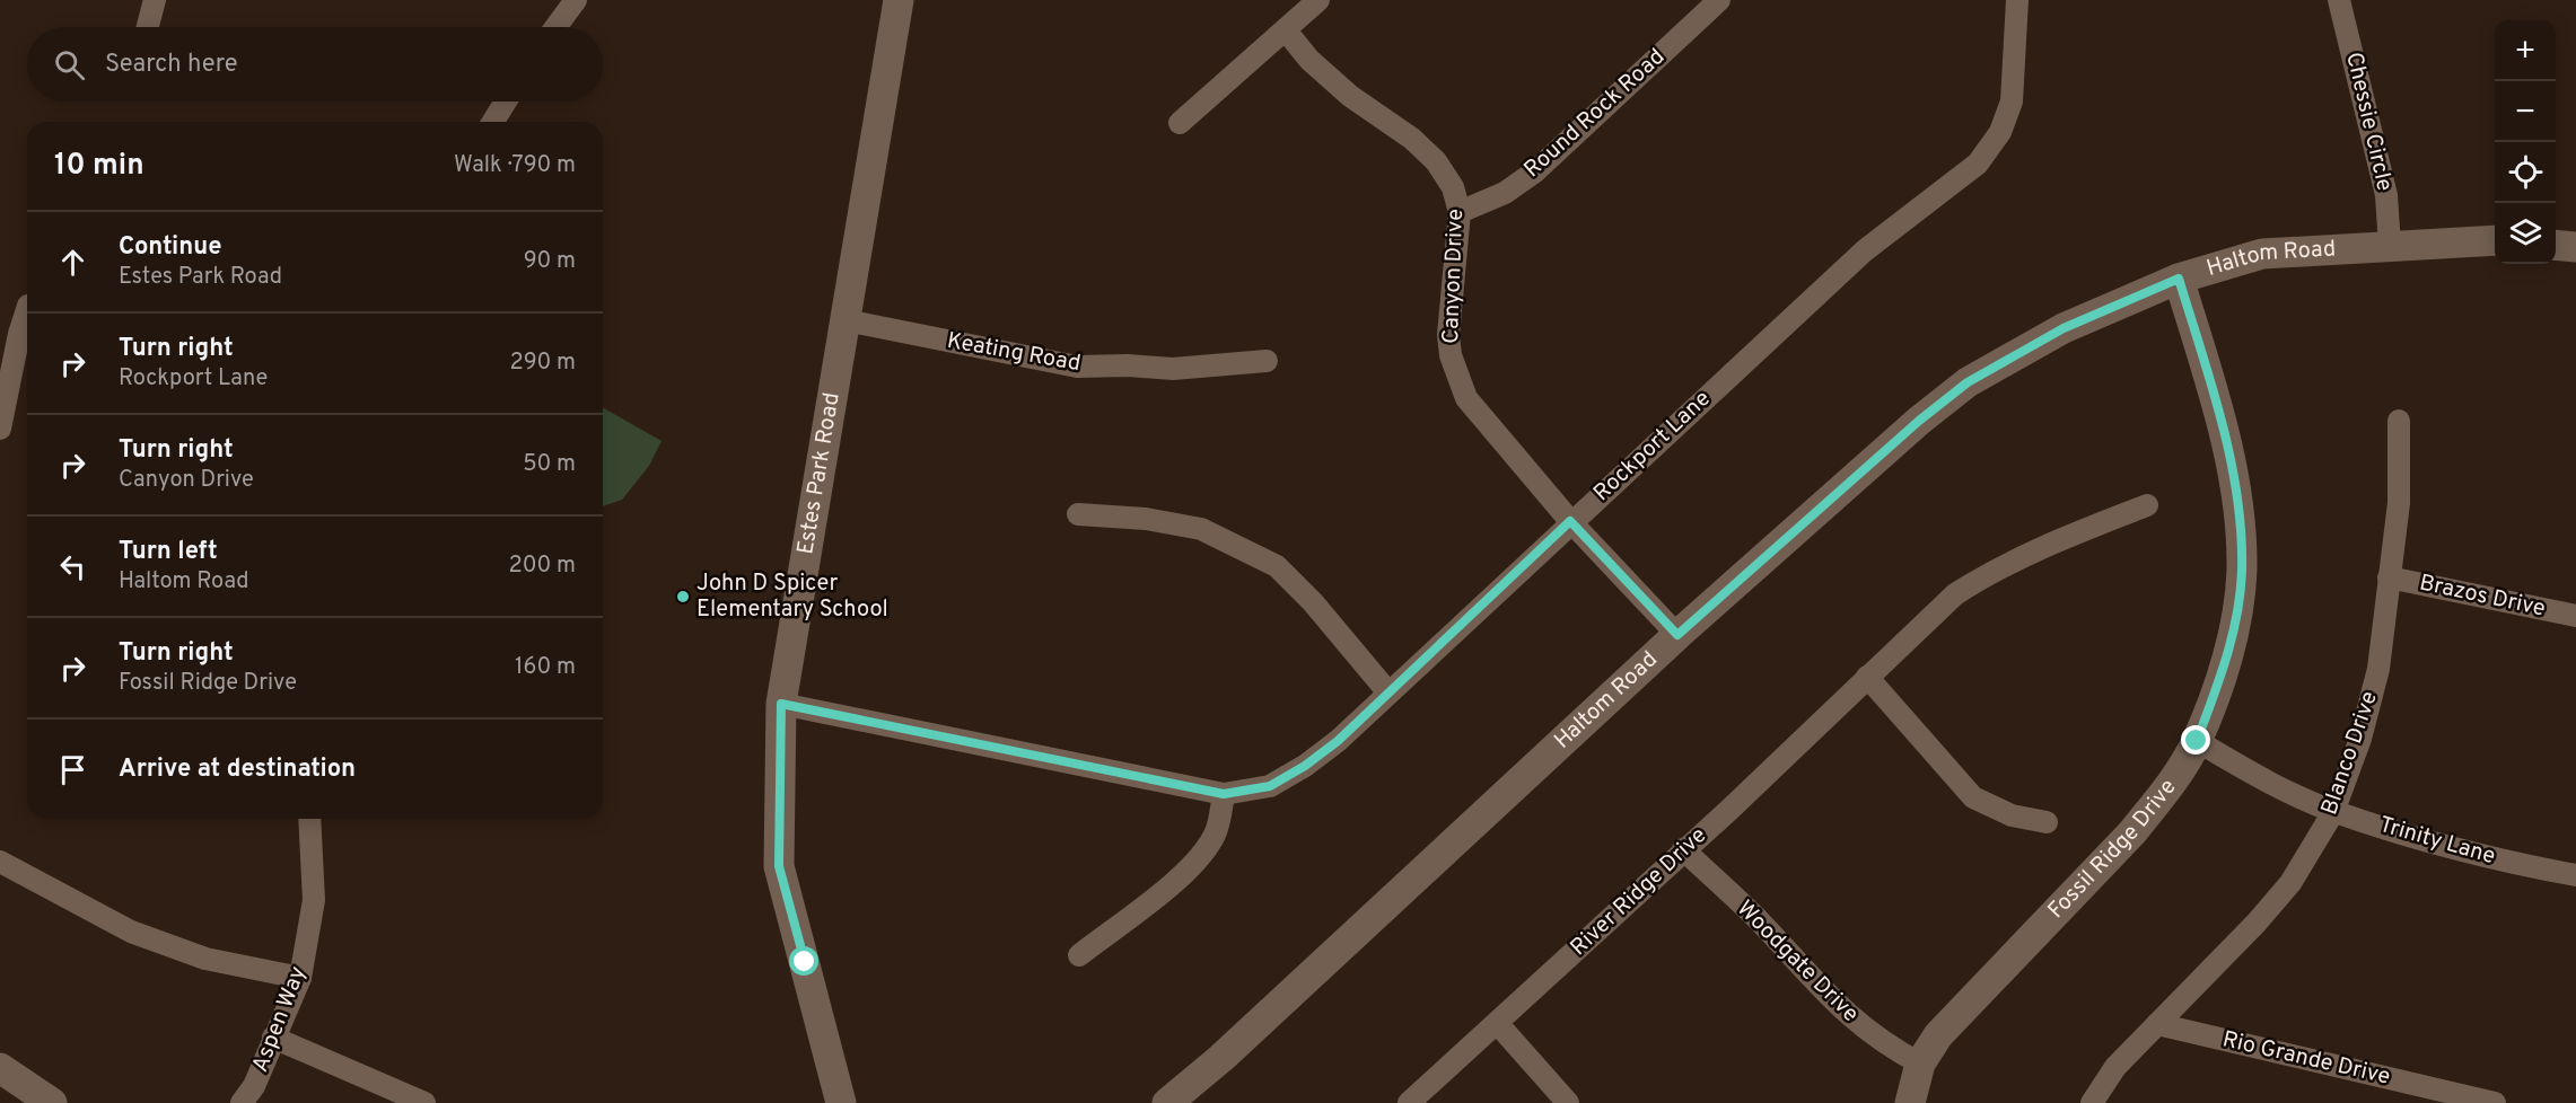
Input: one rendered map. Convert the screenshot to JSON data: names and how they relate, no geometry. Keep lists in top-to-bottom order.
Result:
{
  "streets": {
    "street": [
      "Round Rock Road",
      "Chessie Circle",
      "Haltom Road",
      "Canyon Drive",
      "Keating Road",
      "Rockport Lane",
      "Estes Park Road",
      "Brazos Drive",
      "Blanco Drive",
      "Trinity Lane",
      "Fossil Ridge Drive",
      "River Ridge Drive",
      "Woodgate Drive",
      "Aspen Way",
      "Rio Grande Drive"
    ]
  },
  "crossings": [
    ["Round Rock Road", "Canyon Drive"],
    ["Chessie Circle", "Haltom Road"],
    ["Haltom Road", "Canyon Drive"],
    ["Haltom Road", "Fossil Ridge Drive"],
    ["Canyon Drive", "Rockport Lane"],
    ["Keating Road", "Estes Park Road"],
    ["Rockport Lane", "Estes Park Road"],
    ["Brazos Drive", "Blanco Drive"],
    ["Blanco Drive", "Trinity Lane"],
    ["Blanco Drive", "Rio Grande Drive"],
    ["Trinity Lane", "Fossil Ridge Drive"],
    ["Fossil Ridge Drive", "Woodgate Drive"],
    ["River Ridge Drive", "Woodgate Drive"]
  ],
  "places": ["John D Spicer Elementary School"],
  "page": {
    "map_buttons": ["+", "−"],
    "search": "Search here",
    "heading": ["10 min", "Walk · 790 m"],
    "list": [
      ["Continue", "Estes Park Road", "90 m"],
      ["Turn right", "Rockport Lane", "290 m"],
      ["Turn right", "Canyon Drive", "50 m"],
      ["Turn left", "Haltom Road", "200 m"],
      ["Turn right", "Fossil Ridge Drive", "160 m"],
      "Arrive at destination"
    ]
  }
}
